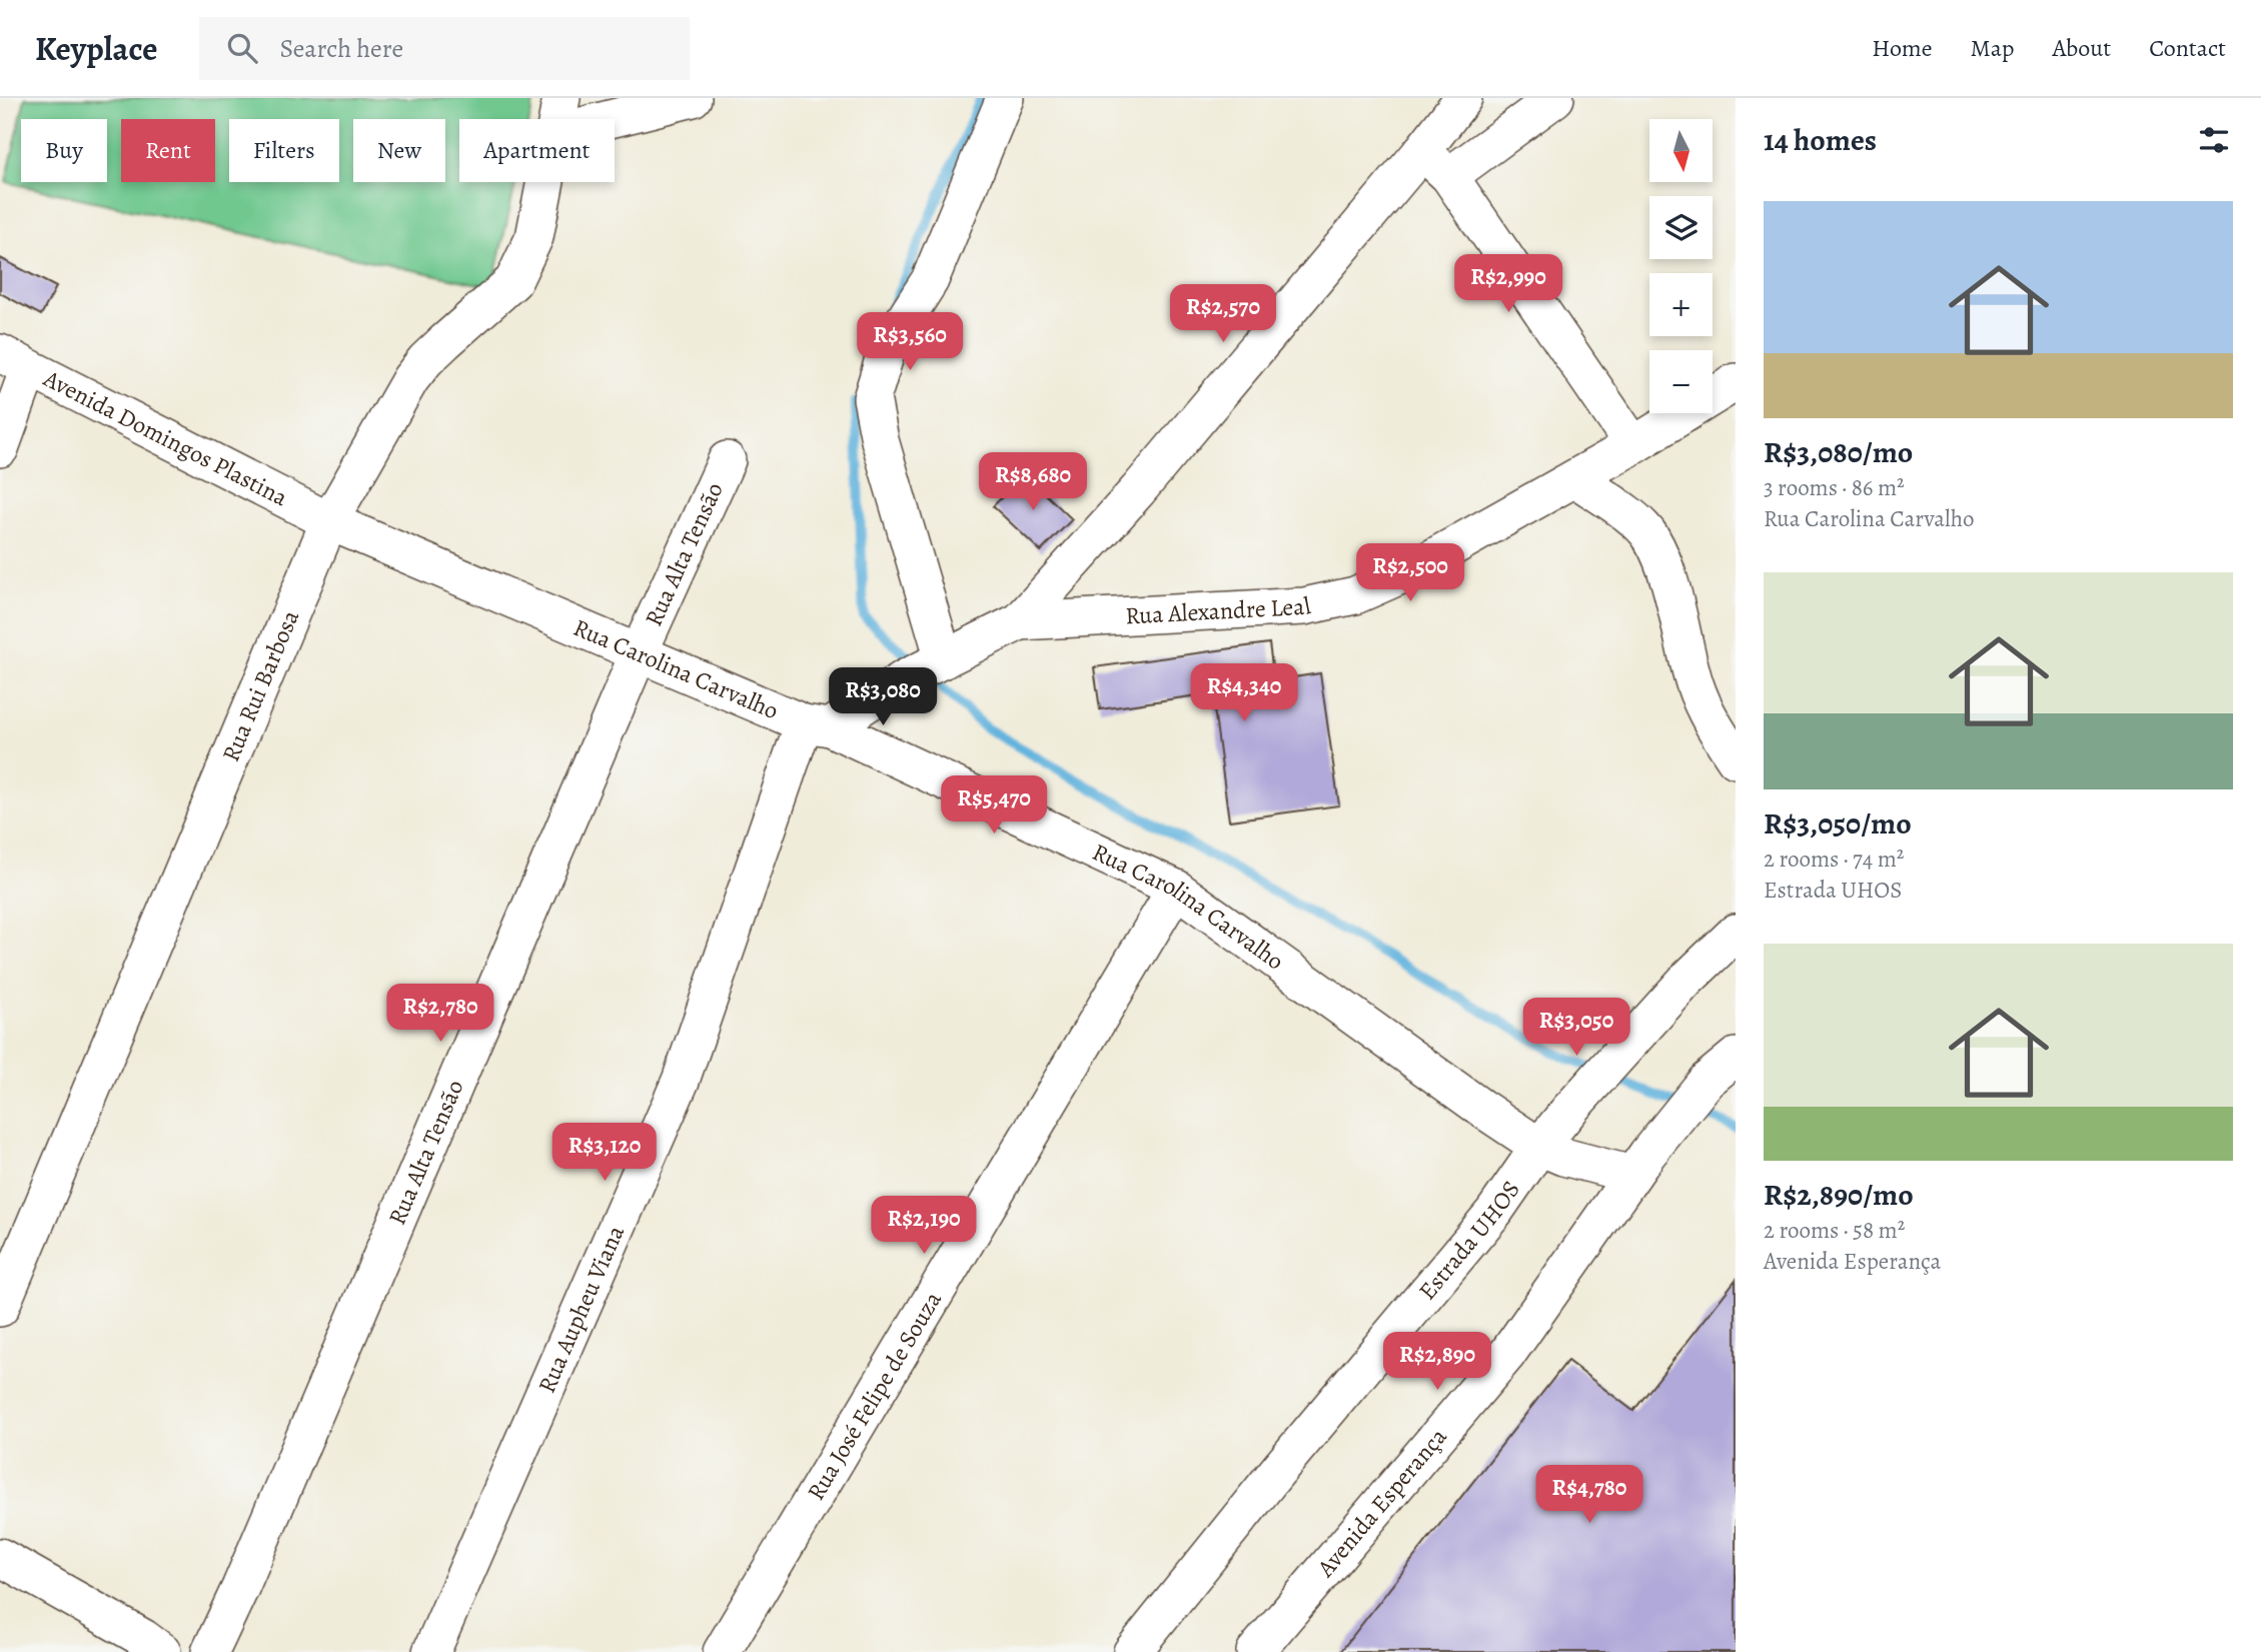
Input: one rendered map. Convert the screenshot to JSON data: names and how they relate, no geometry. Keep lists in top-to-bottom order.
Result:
{
  "streets": {
    "street": [
      "Avenida Domingos Plastina",
      "Rua Alta Tensão",
      "Rua Alexandre Leal",
      "Rua Carolina Carvalho",
      "Rua Rui Barbosa",
      "Estrada UHOS",
      "Rua Aupheu Viana",
      "Rua José Felipe de Souza",
      "Avenida Esperança"
    ]
  },
  "crossings": [
    ["Avenida Domingos Plastina", "Rua Carolina Carvalho"],
    ["Avenida Domingos Plastina", "Rua Rui Barbosa"],
    ["Rua Alta Tensão", "Rua Carolina Carvalho"],
    ["Rua Carolina Carvalho", "Rua Rui Barbosa"],
    ["Rua Carolina Carvalho", "Estrada UHOS"],
    ["Rua Carolina Carvalho", "Rua Aupheu Viana"],
    ["Rua Carolina Carvalho", "Rua José Felipe de Souza"],
    ["Rua Carolina Carvalho", "Avenida Esperança"]
  ],
  "north": "bottom",
  "page": {
    "header": "Keyplace",
    "search": "Search here",
    "nav": [
      "Home",
      "Map",
      "About",
      "Contact"
    ],
    "heading": "14 homes",
    "map_buttons": ["+", "−"],
    "chip": [
      "Buy",
      "Rent",
      "Filters",
      "New",
      "Apartment"
    ],
    "list": [
      {
        "name": "R$3,080/mo",
        "note": "3 rooms · 86 m² · Rua Carolina Carvalho"
      },
      {
        "name": "R$3,050/mo",
        "note": "2 rooms · 74 m² · Estrada UHOS"
      },
      {
        "name": "R$2,890/mo",
        "note": "2 rooms · 58 m² · Avenida Esperança"
      }
    ],
    "price": [
      "R$2,990",
      "R$2,570",
      "R$3,560",
      "R$8,680",
      "R$2,500",
      "R$4,340",
      "R$3,080",
      "R$5,470",
      "R$2,780",
      "R$3,050",
      "R$3,120",
      "R$2,190",
      "R$2,890",
      "R$4,780"
    ]
  }
}
